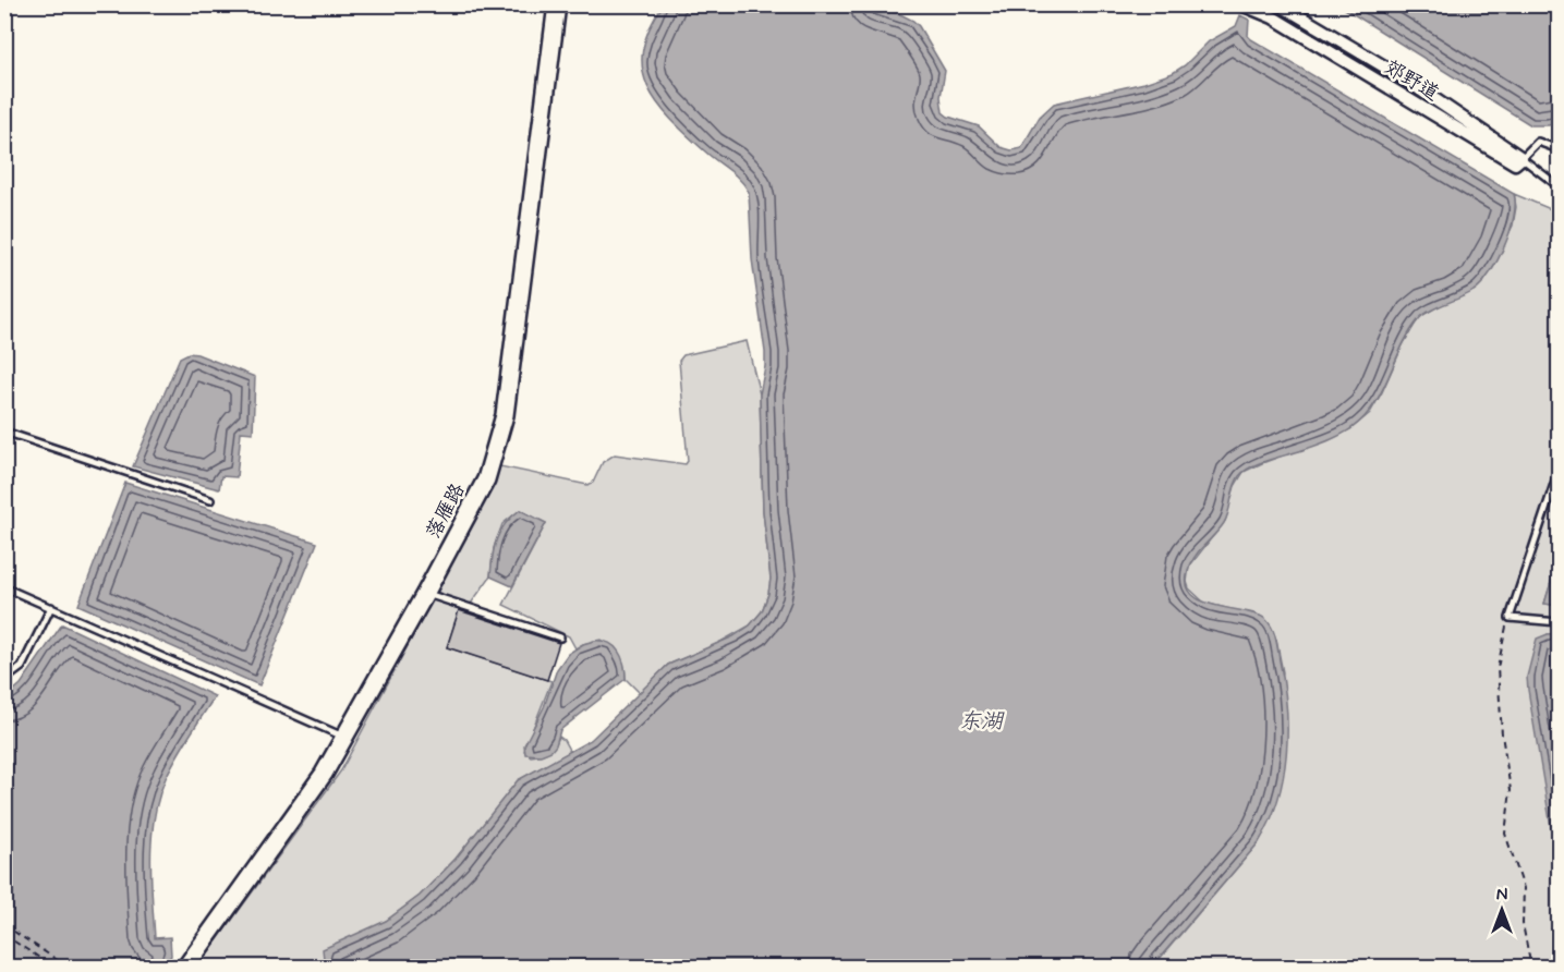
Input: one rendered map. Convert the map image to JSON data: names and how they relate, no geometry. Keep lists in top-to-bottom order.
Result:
{
  "streets": {
    "street": ["郊野道", "落雁路"]
  },
  "water": ["东湖"],
  "north": "top"
}
